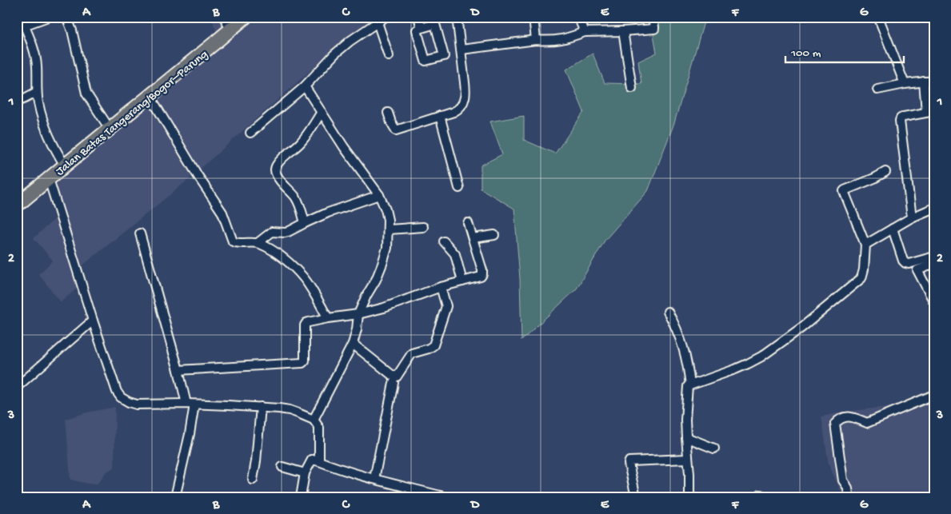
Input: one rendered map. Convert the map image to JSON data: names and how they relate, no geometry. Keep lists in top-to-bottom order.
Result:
{
  "streets": {
    "main road": ["Jalan Batas Tangerang/Bogor–Parung"]
  },
  "scale_bar": "100 m",
  "grid": {
    "columns": [
      "A",
      "B",
      "C",
      "D",
      "E",
      "F",
      "G"
    ],
    "rows": ["1", "2", "3"]
  }
}
